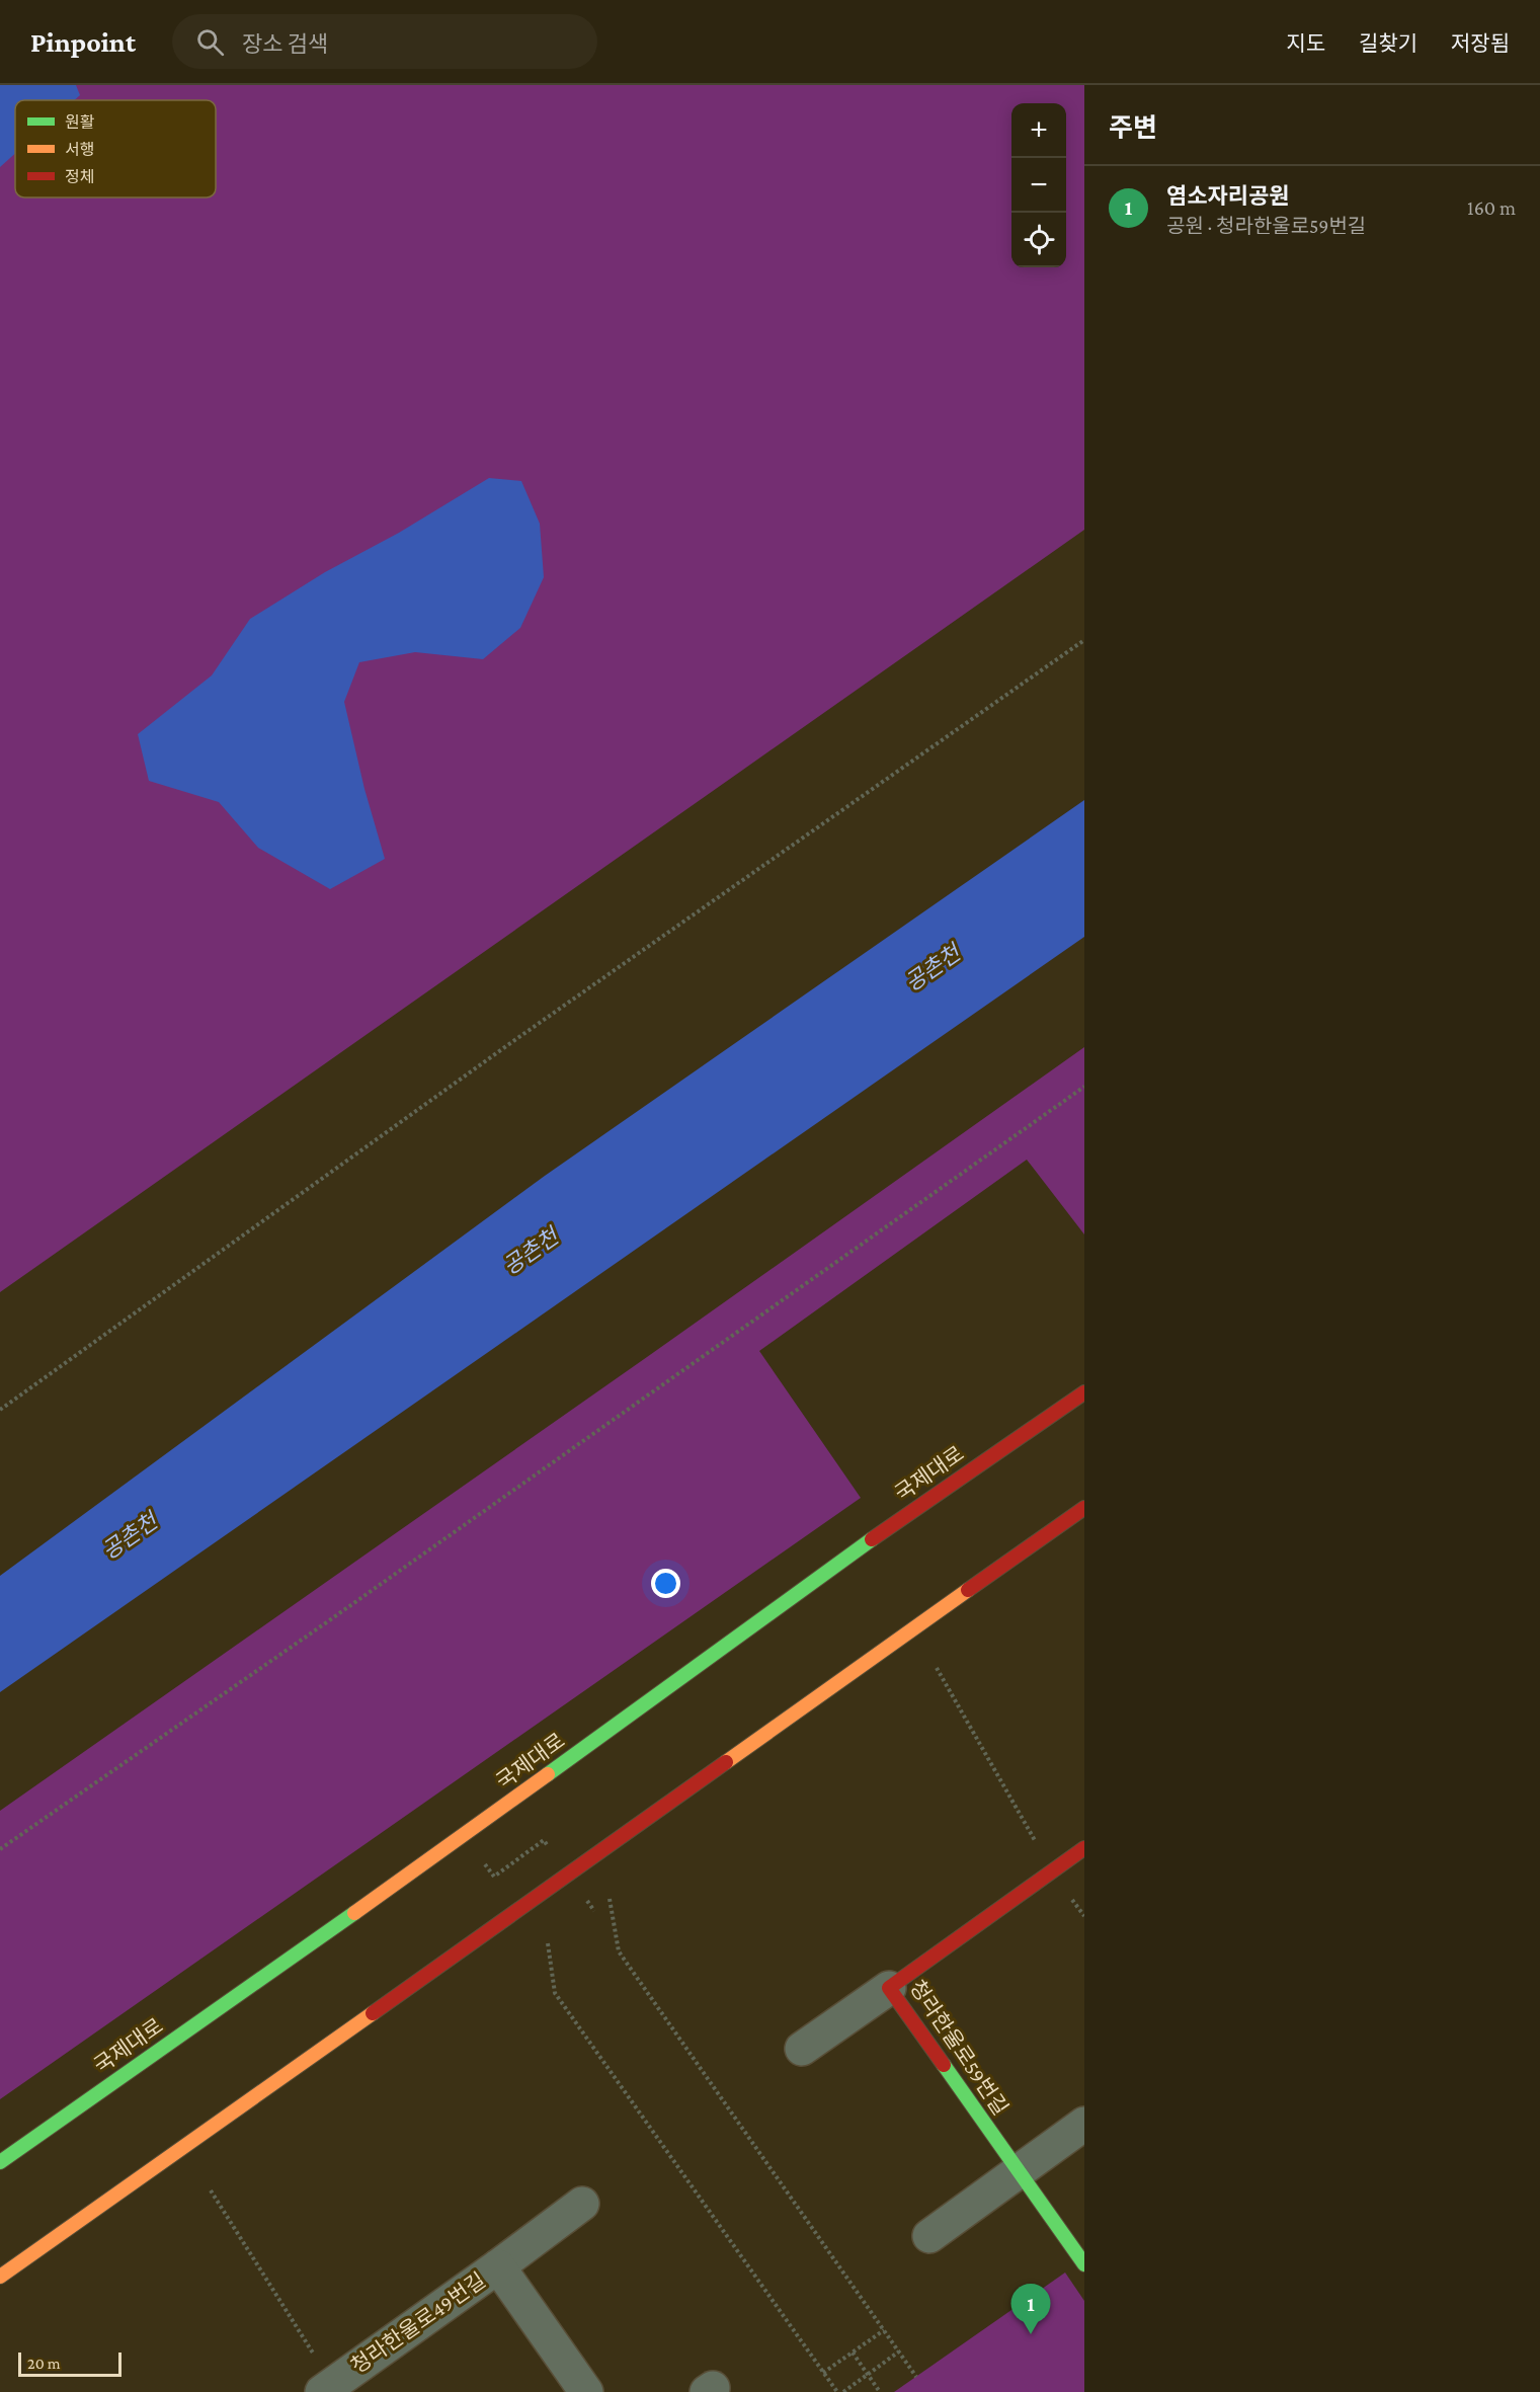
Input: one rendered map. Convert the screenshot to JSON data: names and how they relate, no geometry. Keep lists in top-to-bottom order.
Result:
{
  "streets": {
    "main road": ["국제대로", "청라한울로59번길"],
    "street": ["청라한울로49번길"]
  },
  "water": ["공촌천"],
  "legend": ["원활", "서행", "정체"],
  "scale_bar": "20 m",
  "page": {
    "header": "Pinpoint",
    "search": "장소 검색",
    "nav": ["지도", "길찾기", "저장됨"],
    "heading": "주변",
    "map_buttons": ["+", "−"],
    "list": [
      {
        "mark": "1",
        "name": "염소자리공원",
        "note": "공원 · 청라한울로59번길",
        "value": "160 m"
      }
    ],
    "pins": "1",
    "scale": "20 m"
  }
}
